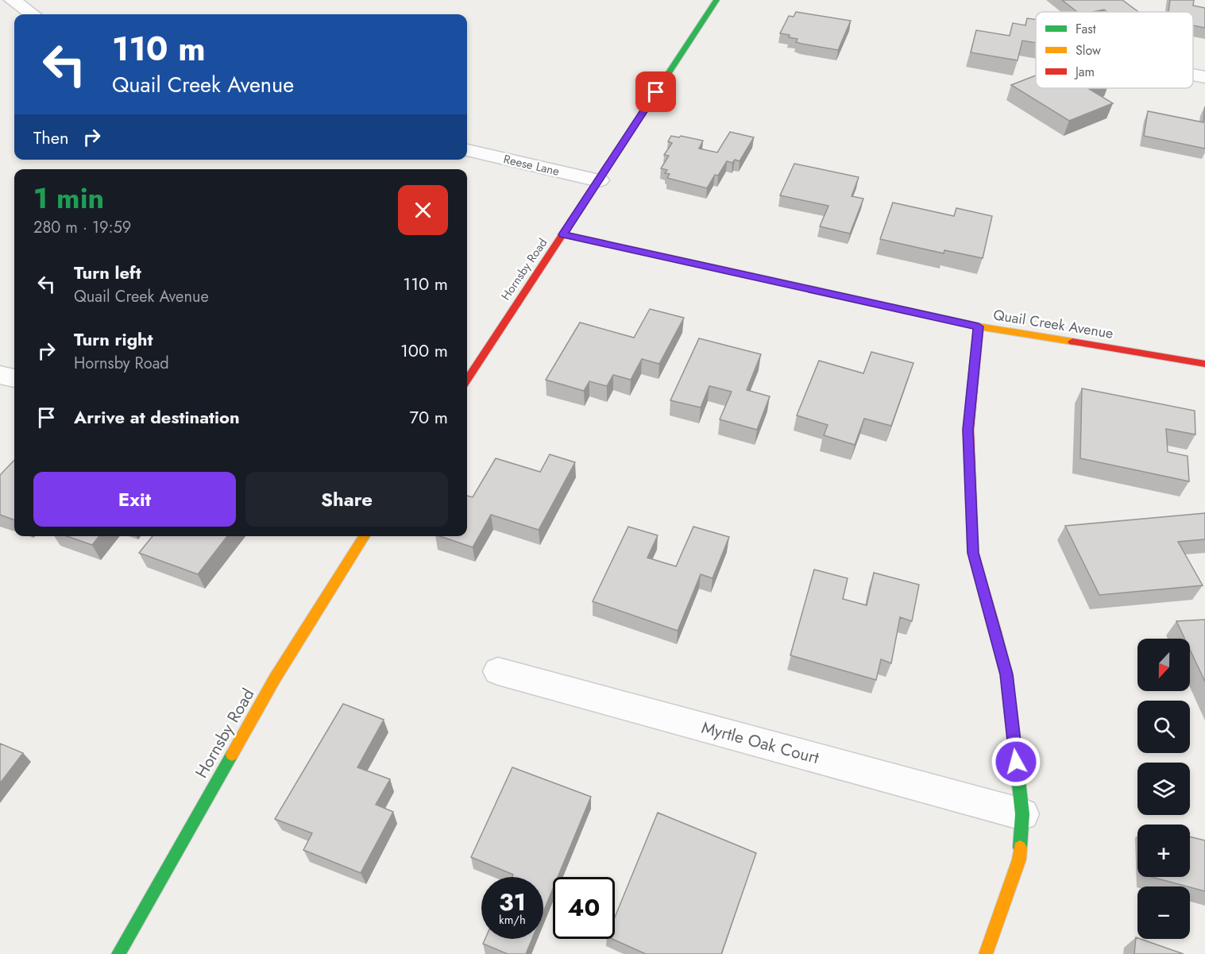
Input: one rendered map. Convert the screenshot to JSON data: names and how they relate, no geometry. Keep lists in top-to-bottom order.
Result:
{
  "streets": {
    "street": [
      "Reese Lane",
      "Hornsby Road",
      "Quail Creek Avenue",
      "Myrtle Oak Court"
    ]
  },
  "crossings": [
    ["Reese Lane", "Hornsby Road"],
    ["Hornsby Road", "Quail Creek Avenue"]
  ],
  "legend": ["Fast", "Slow", "Jam"],
  "north": "bottom",
  "page": {
    "turn": ["110 m", "Quail Creek Avenue"],
    "then": "Then",
    "heading": ["1 min", "280 m · 19:59"],
    "list": [
      {
        "name": "Turn left",
        "note": "Quail Creek Avenue",
        "value": "110 m"
      },
      {
        "name": "Turn right",
        "note": "Hornsby Road",
        "value": "100 m"
      },
      {
        "name": "Arrive at destination",
        "value": "70 m"
      }
    ],
    "buttons": ["Exit", "Share"],
    "map_buttons": ["+", "−"],
    "speed": "31 km/h",
    "limit": "40"
  }
}
